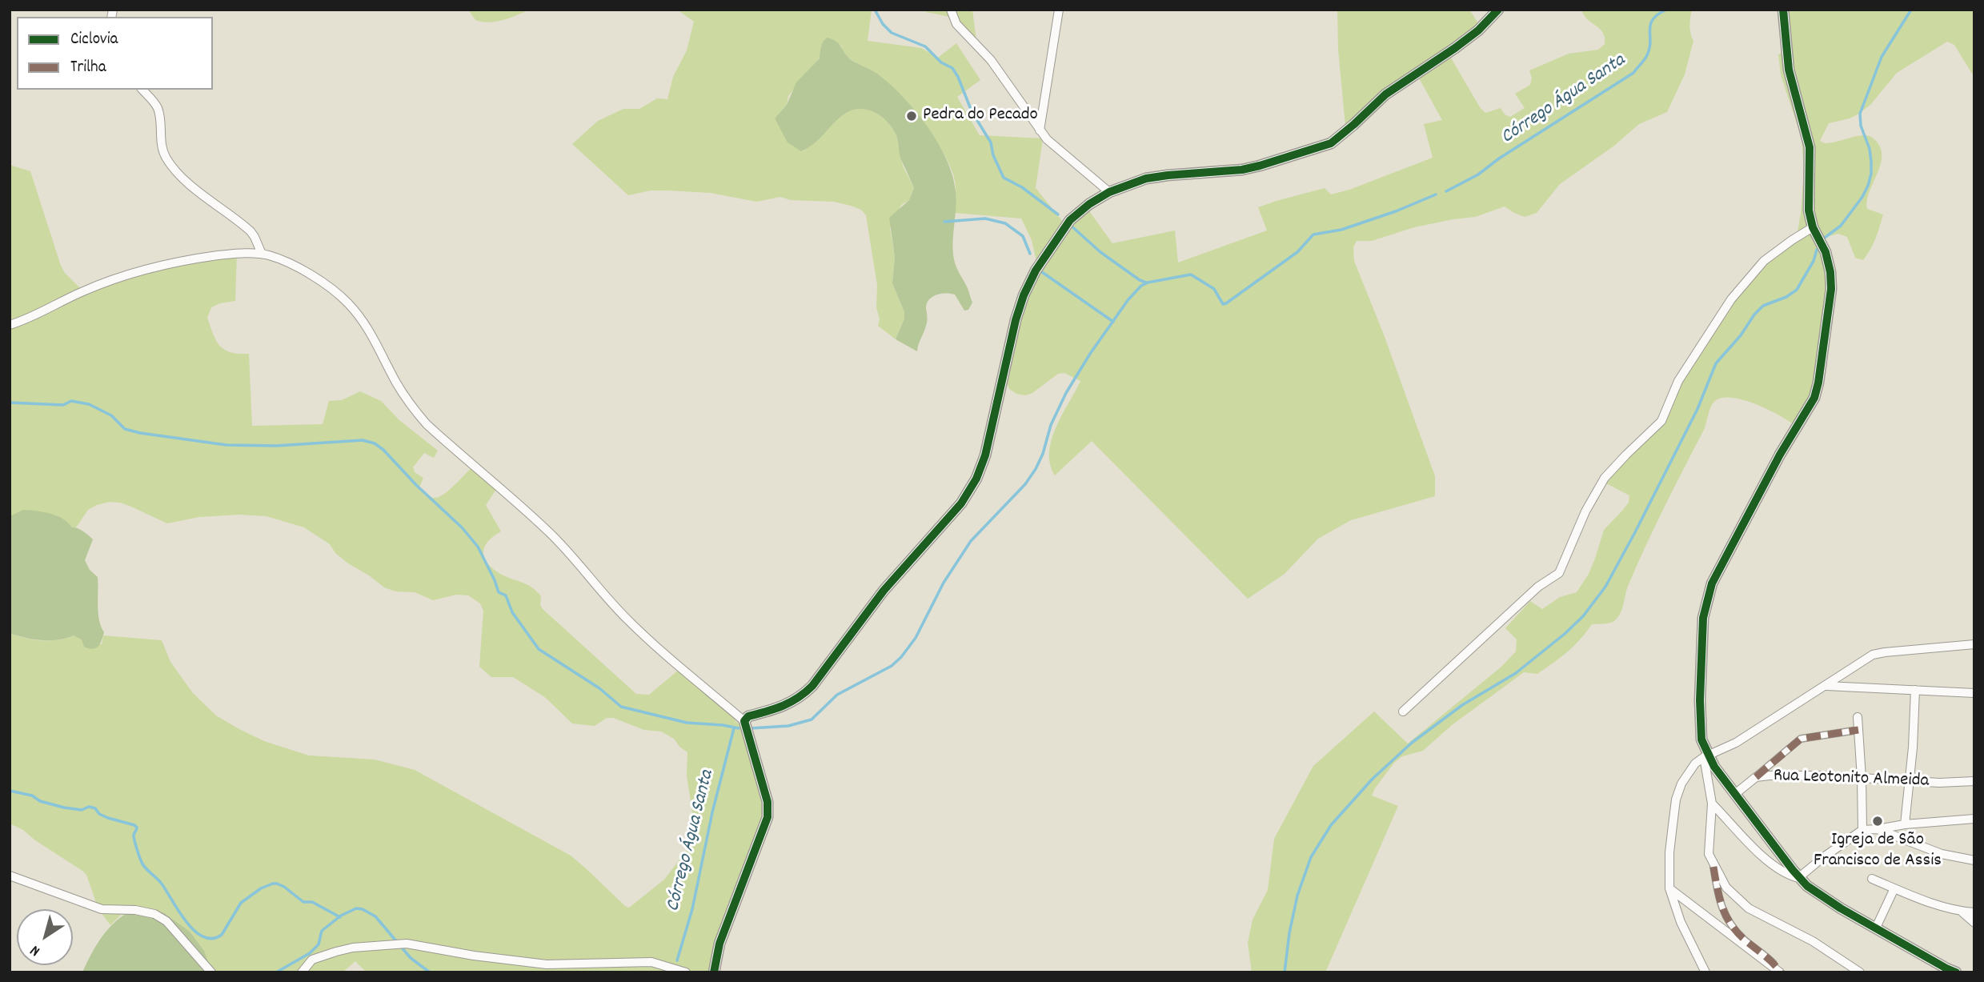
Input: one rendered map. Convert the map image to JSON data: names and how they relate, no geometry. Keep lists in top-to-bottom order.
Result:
{
  "streets": {
    "street": ["Rua Leotonito Almeida"]
  },
  "water": ["Córrego Água Santa"],
  "places": ["Pedra do Pecado", "Igreja de São Francisco de Assis"],
  "legend": ["Ciclovia", "Trilha"],
  "north": "bottom left"
}
